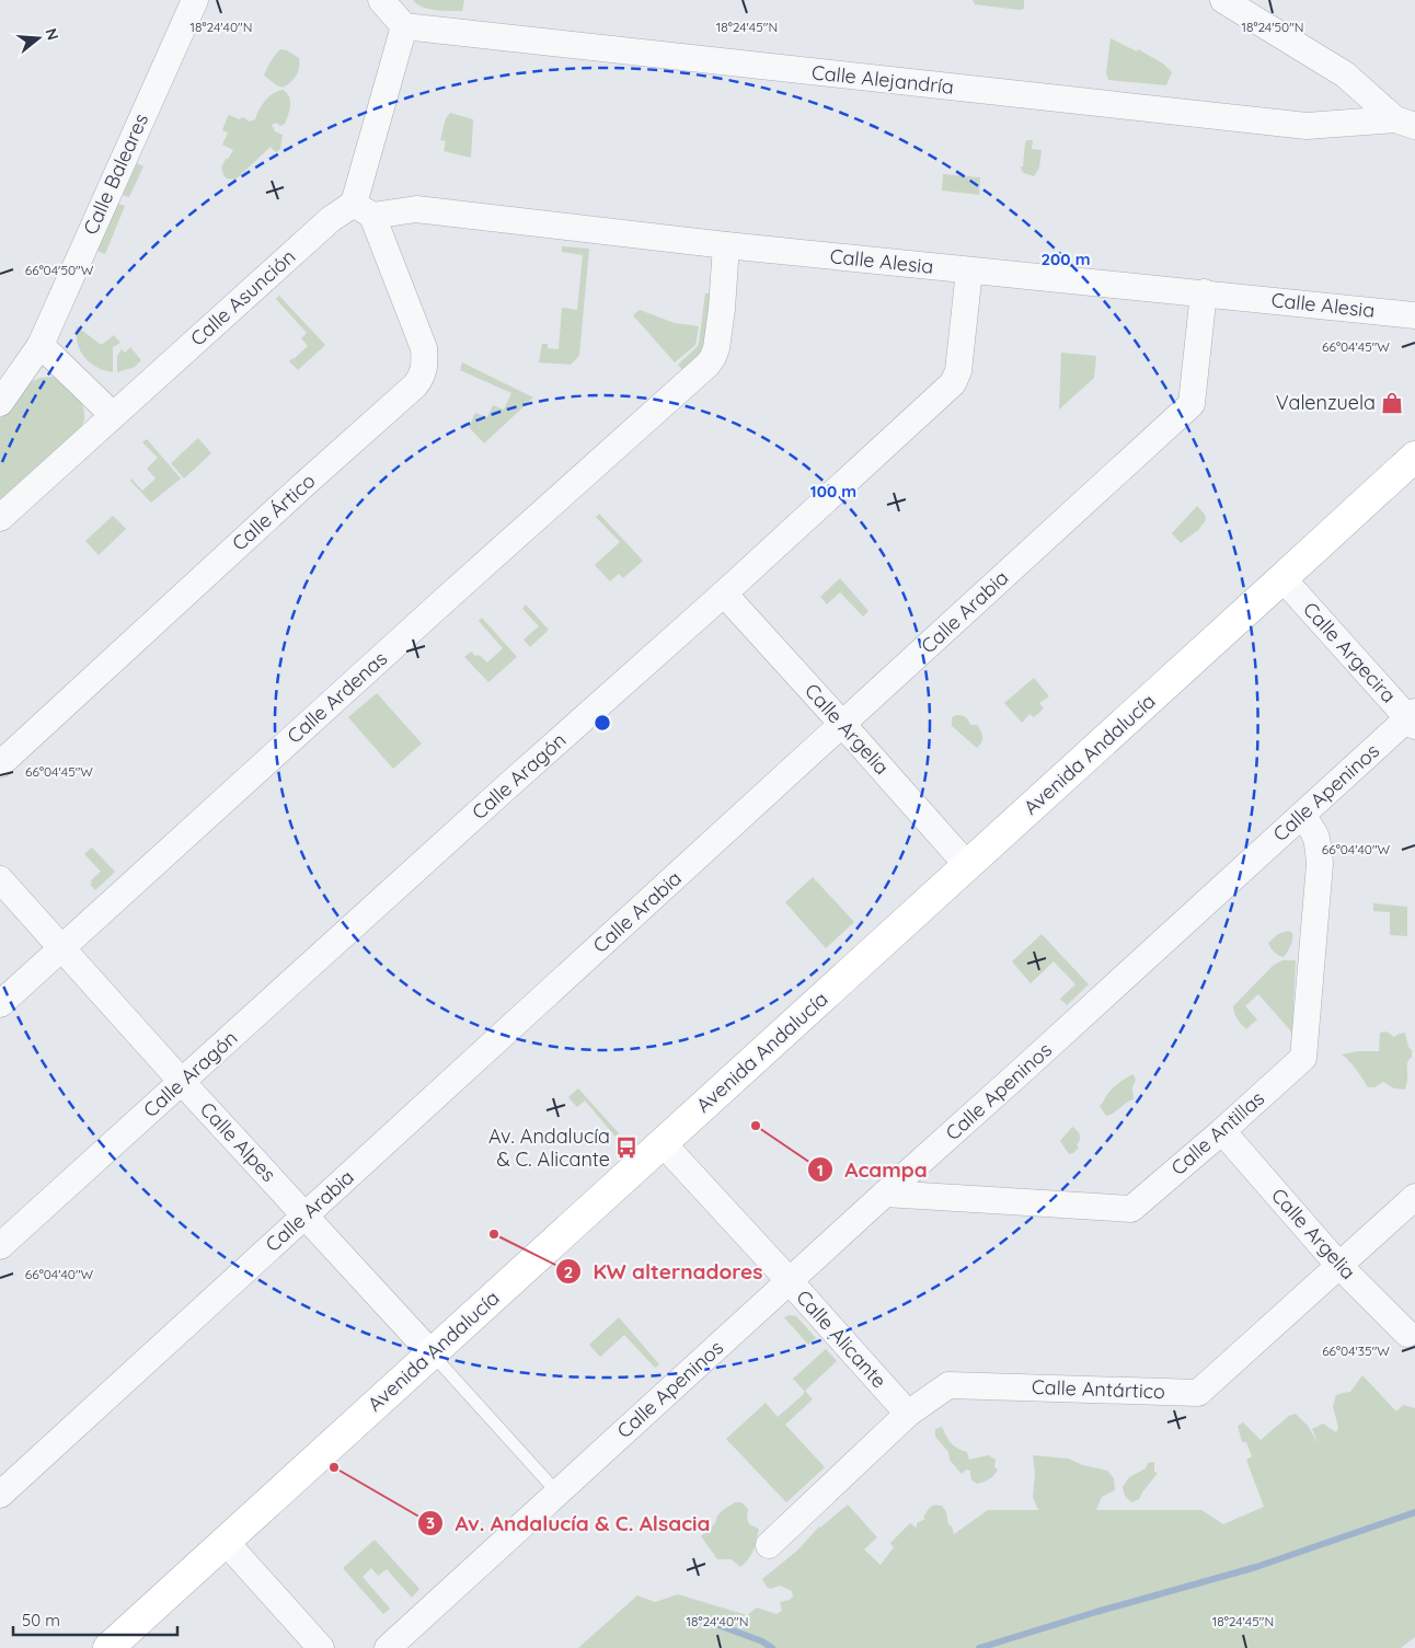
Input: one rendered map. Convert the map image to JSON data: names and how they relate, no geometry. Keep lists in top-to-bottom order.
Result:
{
  "streets": {
    "street": [
      "Calle Alejandría",
      "Calle Baleares",
      "Calle Alesia",
      "Calle Asunción",
      "Calle Ártico",
      "Calle Arabia",
      "Calle Argecira",
      "Calle Ardenas",
      "Calle Argelia",
      "Avenida Andalucía",
      "Calle Aragón",
      "Calle Apeninos",
      "Calle Antillas",
      "Calle Alpes",
      "Calle Alicante",
      "Calle Antártico"
    ]
  },
  "crossings": [
    ["Calle Alesia", "Calle Asunción"],
    ["Calle Alesia", "Calle Ártico"],
    ["Calle Alesia", "Calle Arabia"],
    ["Calle Alesia", "Calle Ardenas"],
    ["Calle Alesia", "Calle Aragón"],
    ["Calle Asunción", "Calle Ártico"],
    ["Calle Arabia", "Calle Argelia"],
    ["Calle Arabia", "Calle Alpes"],
    ["Calle Argecira", "Avenida Andalucía"],
    ["Calle Argecira", "Calle Apeninos"],
    ["Calle Ardenas", "Calle Alpes"],
    ["Calle Argelia", "Avenida Andalucía"],
    ["Calle Argelia", "Calle Aragón"],
    ["Calle Argelia", "Calle Antillas"],
    ["Calle Argelia", "Calle Antártico"],
    ["Avenida Andalucía", "Calle Alpes"],
    ["Avenida Andalucía", "Calle Alicante"],
    ["Calle Aragón", "Calle Alpes"],
    ["Calle Apeninos", "Calle Antillas"],
    ["Calle Apeninos", "Calle Alicante"],
    ["Calle Alicante", "Calle Antártico"]
  ],
  "places": {
    "shop": ["Valenzuela"],
    "other": ["Acampa", "KW alternadores", "Av. Andalucía & C. Alsacia"],
    "bus stop": ["Av. Andalucía & C. Alicante"]
  },
  "scale_bar": "50 m",
  "north": "right",
  "coordinates": [
    "18°24'40\"N",
    "18°24'45\"N",
    "18°24'50\"N",
    "66°04'50\"W",
    "66°04'45\"W",
    "66°04'40\"W",
    "66°04'35\"W"
  ],
  "rings": ["200 m", "100 m"]
}
